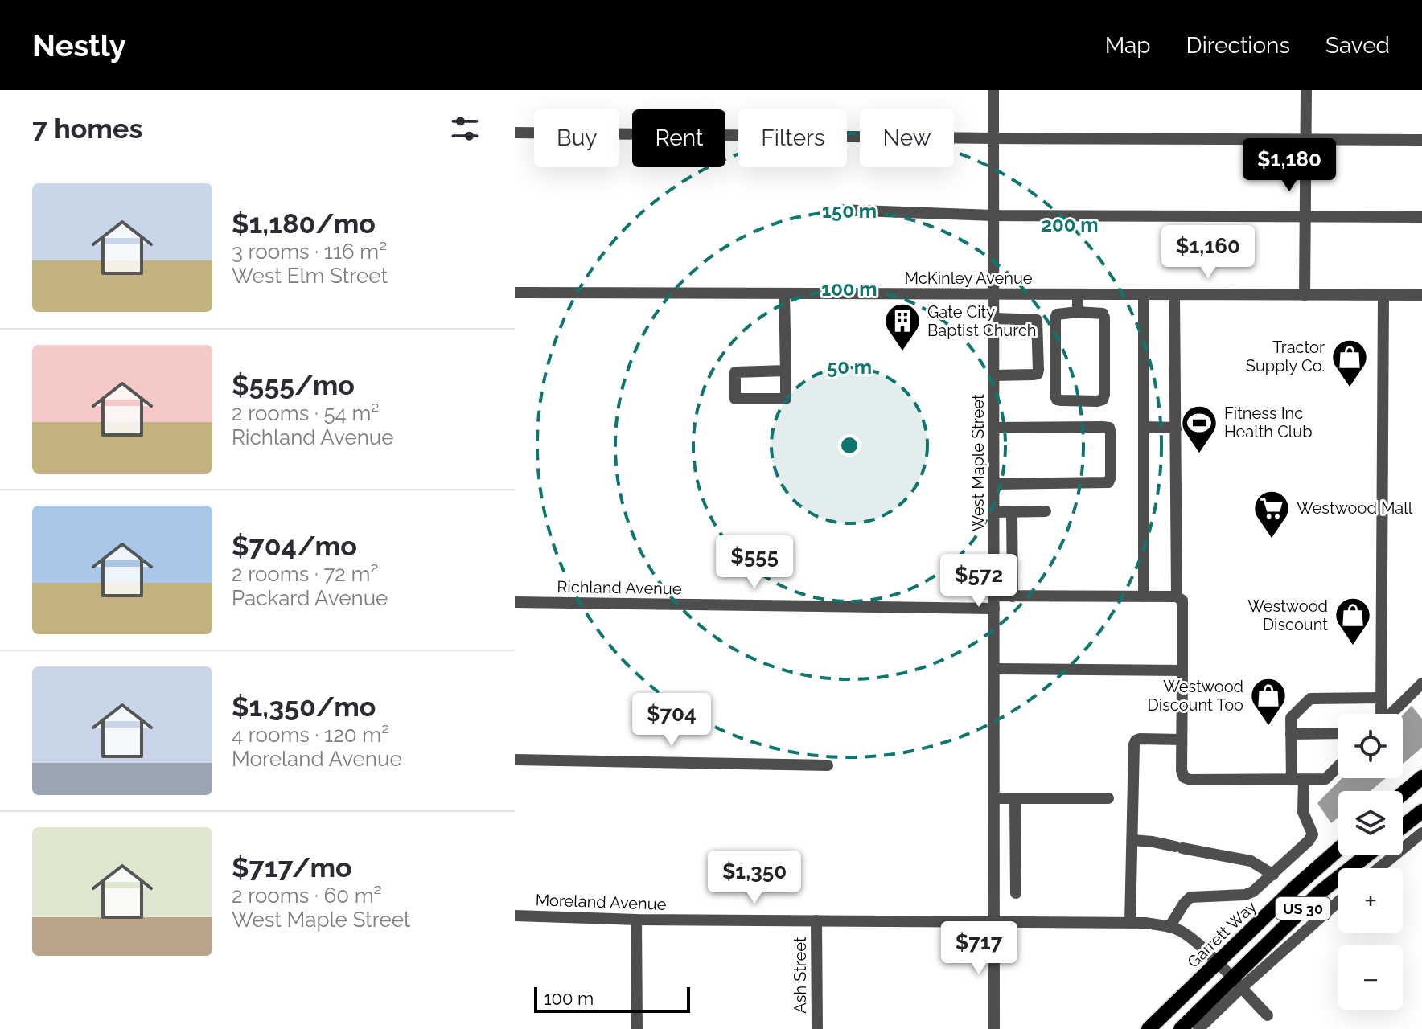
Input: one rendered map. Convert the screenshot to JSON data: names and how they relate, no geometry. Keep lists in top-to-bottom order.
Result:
{
  "streets": {
    "main road": ["US 30", "Garrett Way"],
    "street": [
      "McKinley Avenue",
      "West Maple Street",
      "Richland Avenue",
      "Moreland Avenue",
      "Ash Street"
    ]
  },
  "crossings": [
    ["McKinley Avenue", "West Maple Street"],
    ["West Maple Street", "Richland Avenue"],
    ["West Maple Street", "Moreland Avenue"],
    ["Moreland Avenue", "US 30"],
    ["Moreland Avenue", "Garrett Way"],
    ["Moreland Avenue", "Ash Street"]
  ],
  "places": {
    "building": ["Gate City Baptist Church"],
    "shop": ["Tractor Supply Co.", "Westwood Discount", "Westwood Discount Too"],
    "sports": ["Fitness Inc Health Club"],
    "supermarket": ["Westwood Mall"]
  },
  "scale_bar": "100 m",
  "page": {
    "header": "Nestly",
    "nav": ["Map", "Directions", "Saved"],
    "heading": "7 homes",
    "chip": [
      "Buy",
      "Rent",
      "Filters",
      "New"
    ],
    "price": [
      "$1,180",
      "$1,160",
      "$555",
      "$572",
      "$704",
      "$1,350",
      "$717"
    ],
    "list": [
      {
        "name": "$1,180/mo",
        "note": "3 rooms · 116 m² · West Elm Street"
      },
      {
        "name": "$555/mo",
        "note": "2 rooms · 54 m² · Richland Avenue"
      },
      {
        "name": "$704/mo",
        "note": "2 rooms · 72 m² · Packard Avenue"
      },
      {
        "name": "$1,350/mo",
        "note": "4 rooms · 120 m² · Moreland Avenue"
      },
      {
        "name": "$717/mo",
        "note": "2 rooms · 60 m² · West Maple Street"
      }
    ],
    "map_buttons": ["+", "−"],
    "scale": "100 m"
  },
  "rings": [
    "150 m",
    "200 m",
    "100 m",
    "50 m"
  ]
}
